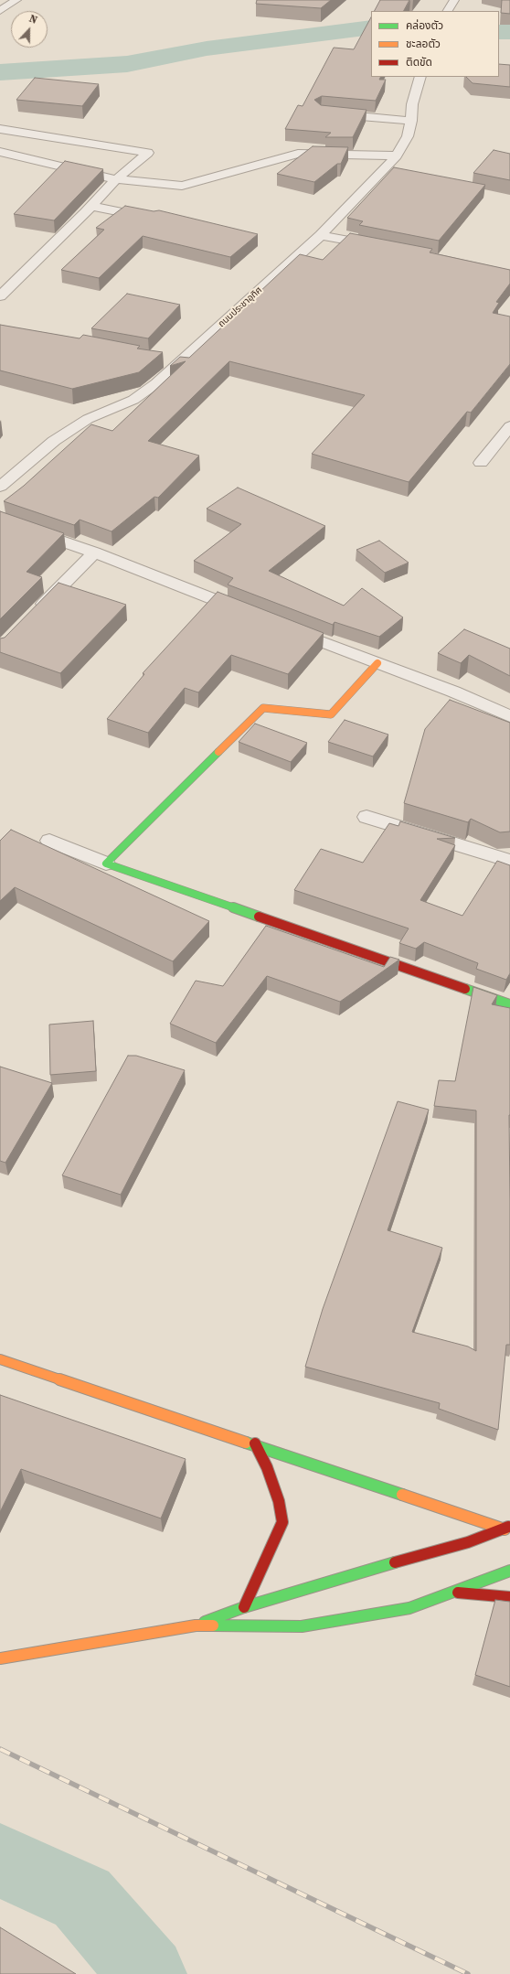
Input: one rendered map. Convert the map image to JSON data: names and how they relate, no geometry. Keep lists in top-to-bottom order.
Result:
{
  "streets": {
    "street": ["ถนนประชาอุทิศ"]
  },
  "legend": ["คล่องตัว", "ชะลอตัว", "ติดขัด"],
  "north": "top"
}
